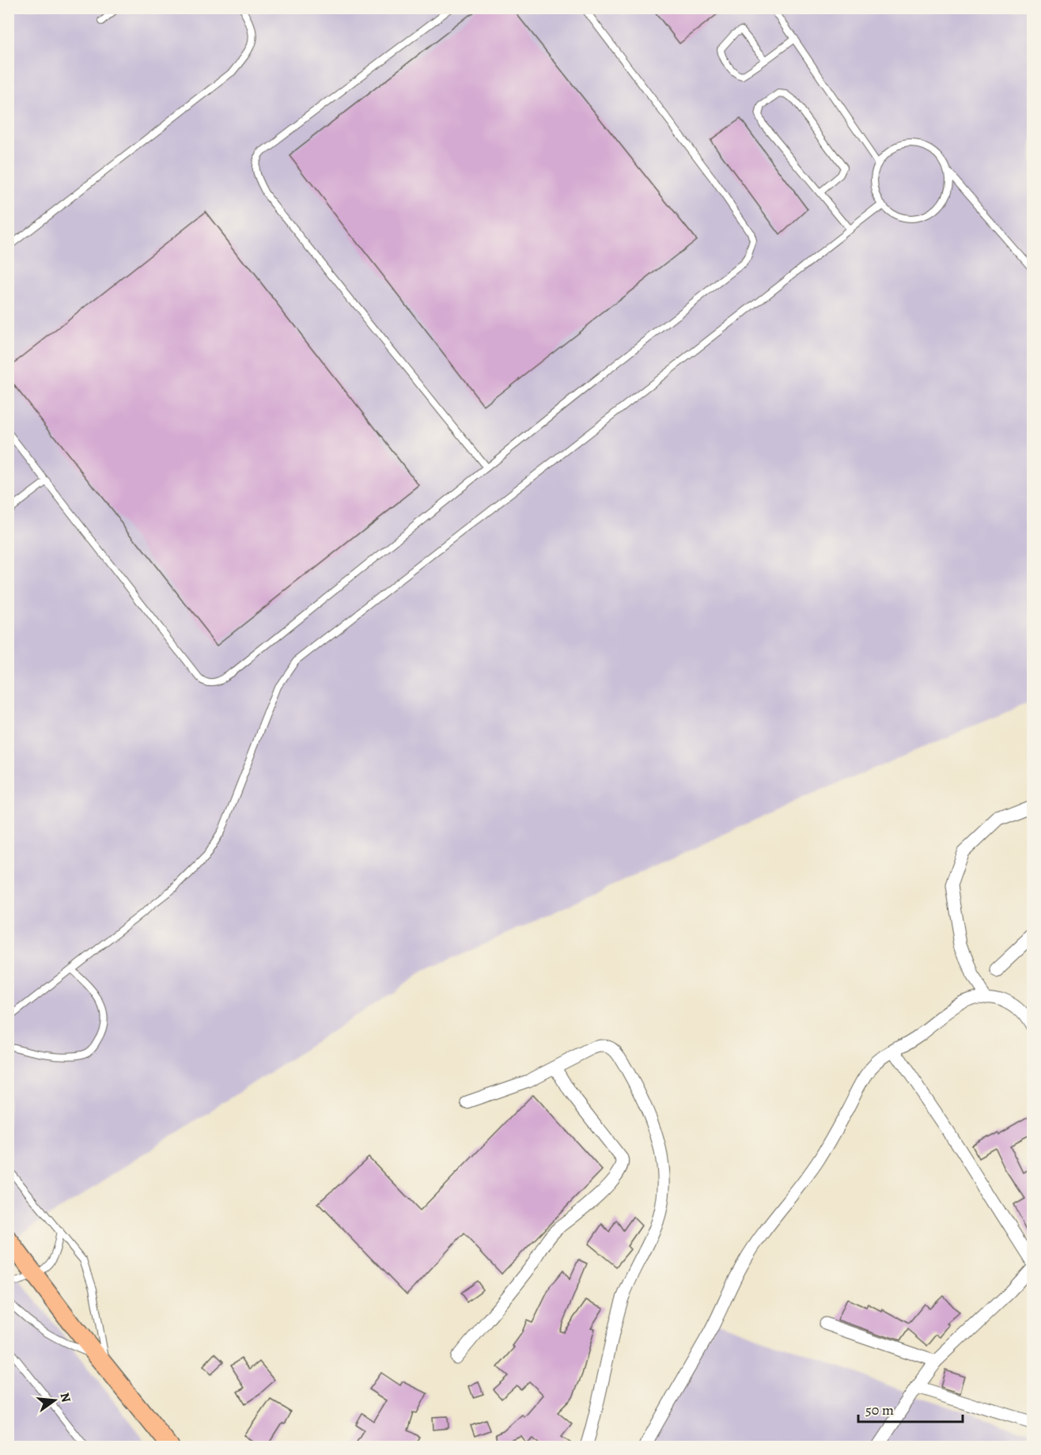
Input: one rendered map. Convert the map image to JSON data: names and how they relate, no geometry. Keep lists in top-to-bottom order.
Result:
{
  "scale_bar": "50 m",
  "north": "right"
}
